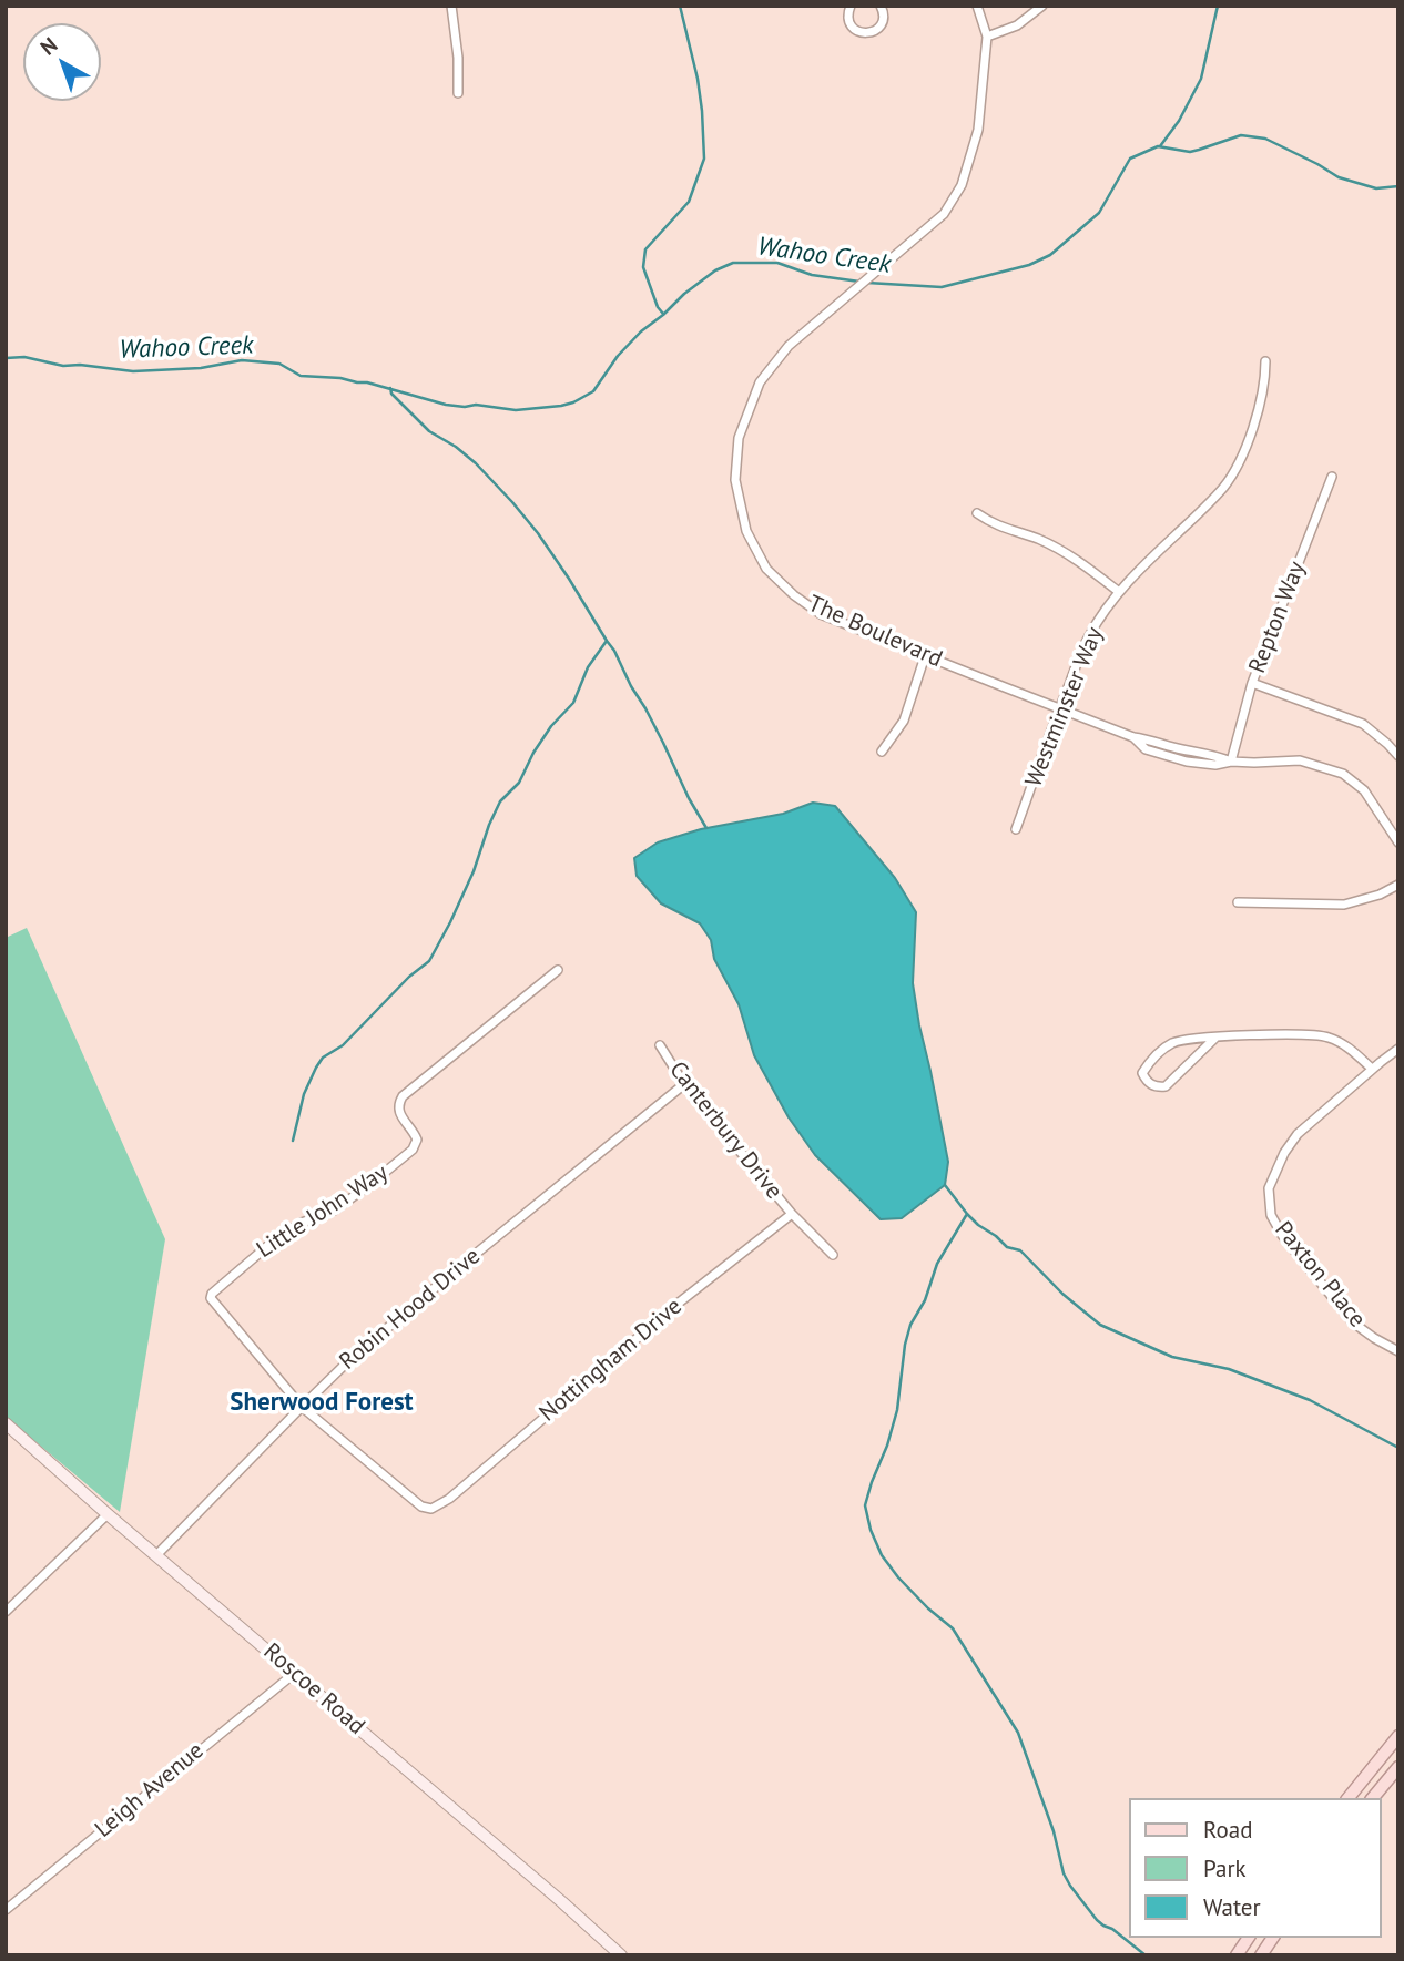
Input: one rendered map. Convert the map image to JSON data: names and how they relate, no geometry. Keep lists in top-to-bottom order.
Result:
{
  "streets": {
    "main road": ["Roscoe Road"],
    "street": [
      "Repton Way",
      "The Boulevard",
      "Westminster Way",
      "Canterbury Drive",
      "Little John Way",
      "Paxton Place",
      "Robin Hood Drive",
      "Nottingham Drive",
      "Leigh Avenue"
    ]
  },
  "crossings": [
    ["Repton Way", "The Boulevard"],
    ["The Boulevard", "Westminster Way"],
    ["Canterbury Drive", "Robin Hood Drive"],
    ["Canterbury Drive", "Nottingham Drive"],
    ["Little John Way", "Robin Hood Drive"],
    ["Little John Way", "Nottingham Drive"],
    ["Robin Hood Drive", "Nottingham Drive"],
    ["Robin Hood Drive", "Roscoe Road"],
    ["Roscoe Road", "Leigh Avenue"]
  ],
  "districts": ["Sherwood Forest"],
  "water": ["Wahoo Creek"],
  "legend": ["Road", "Park", "Water"],
  "north": "top left"
}
